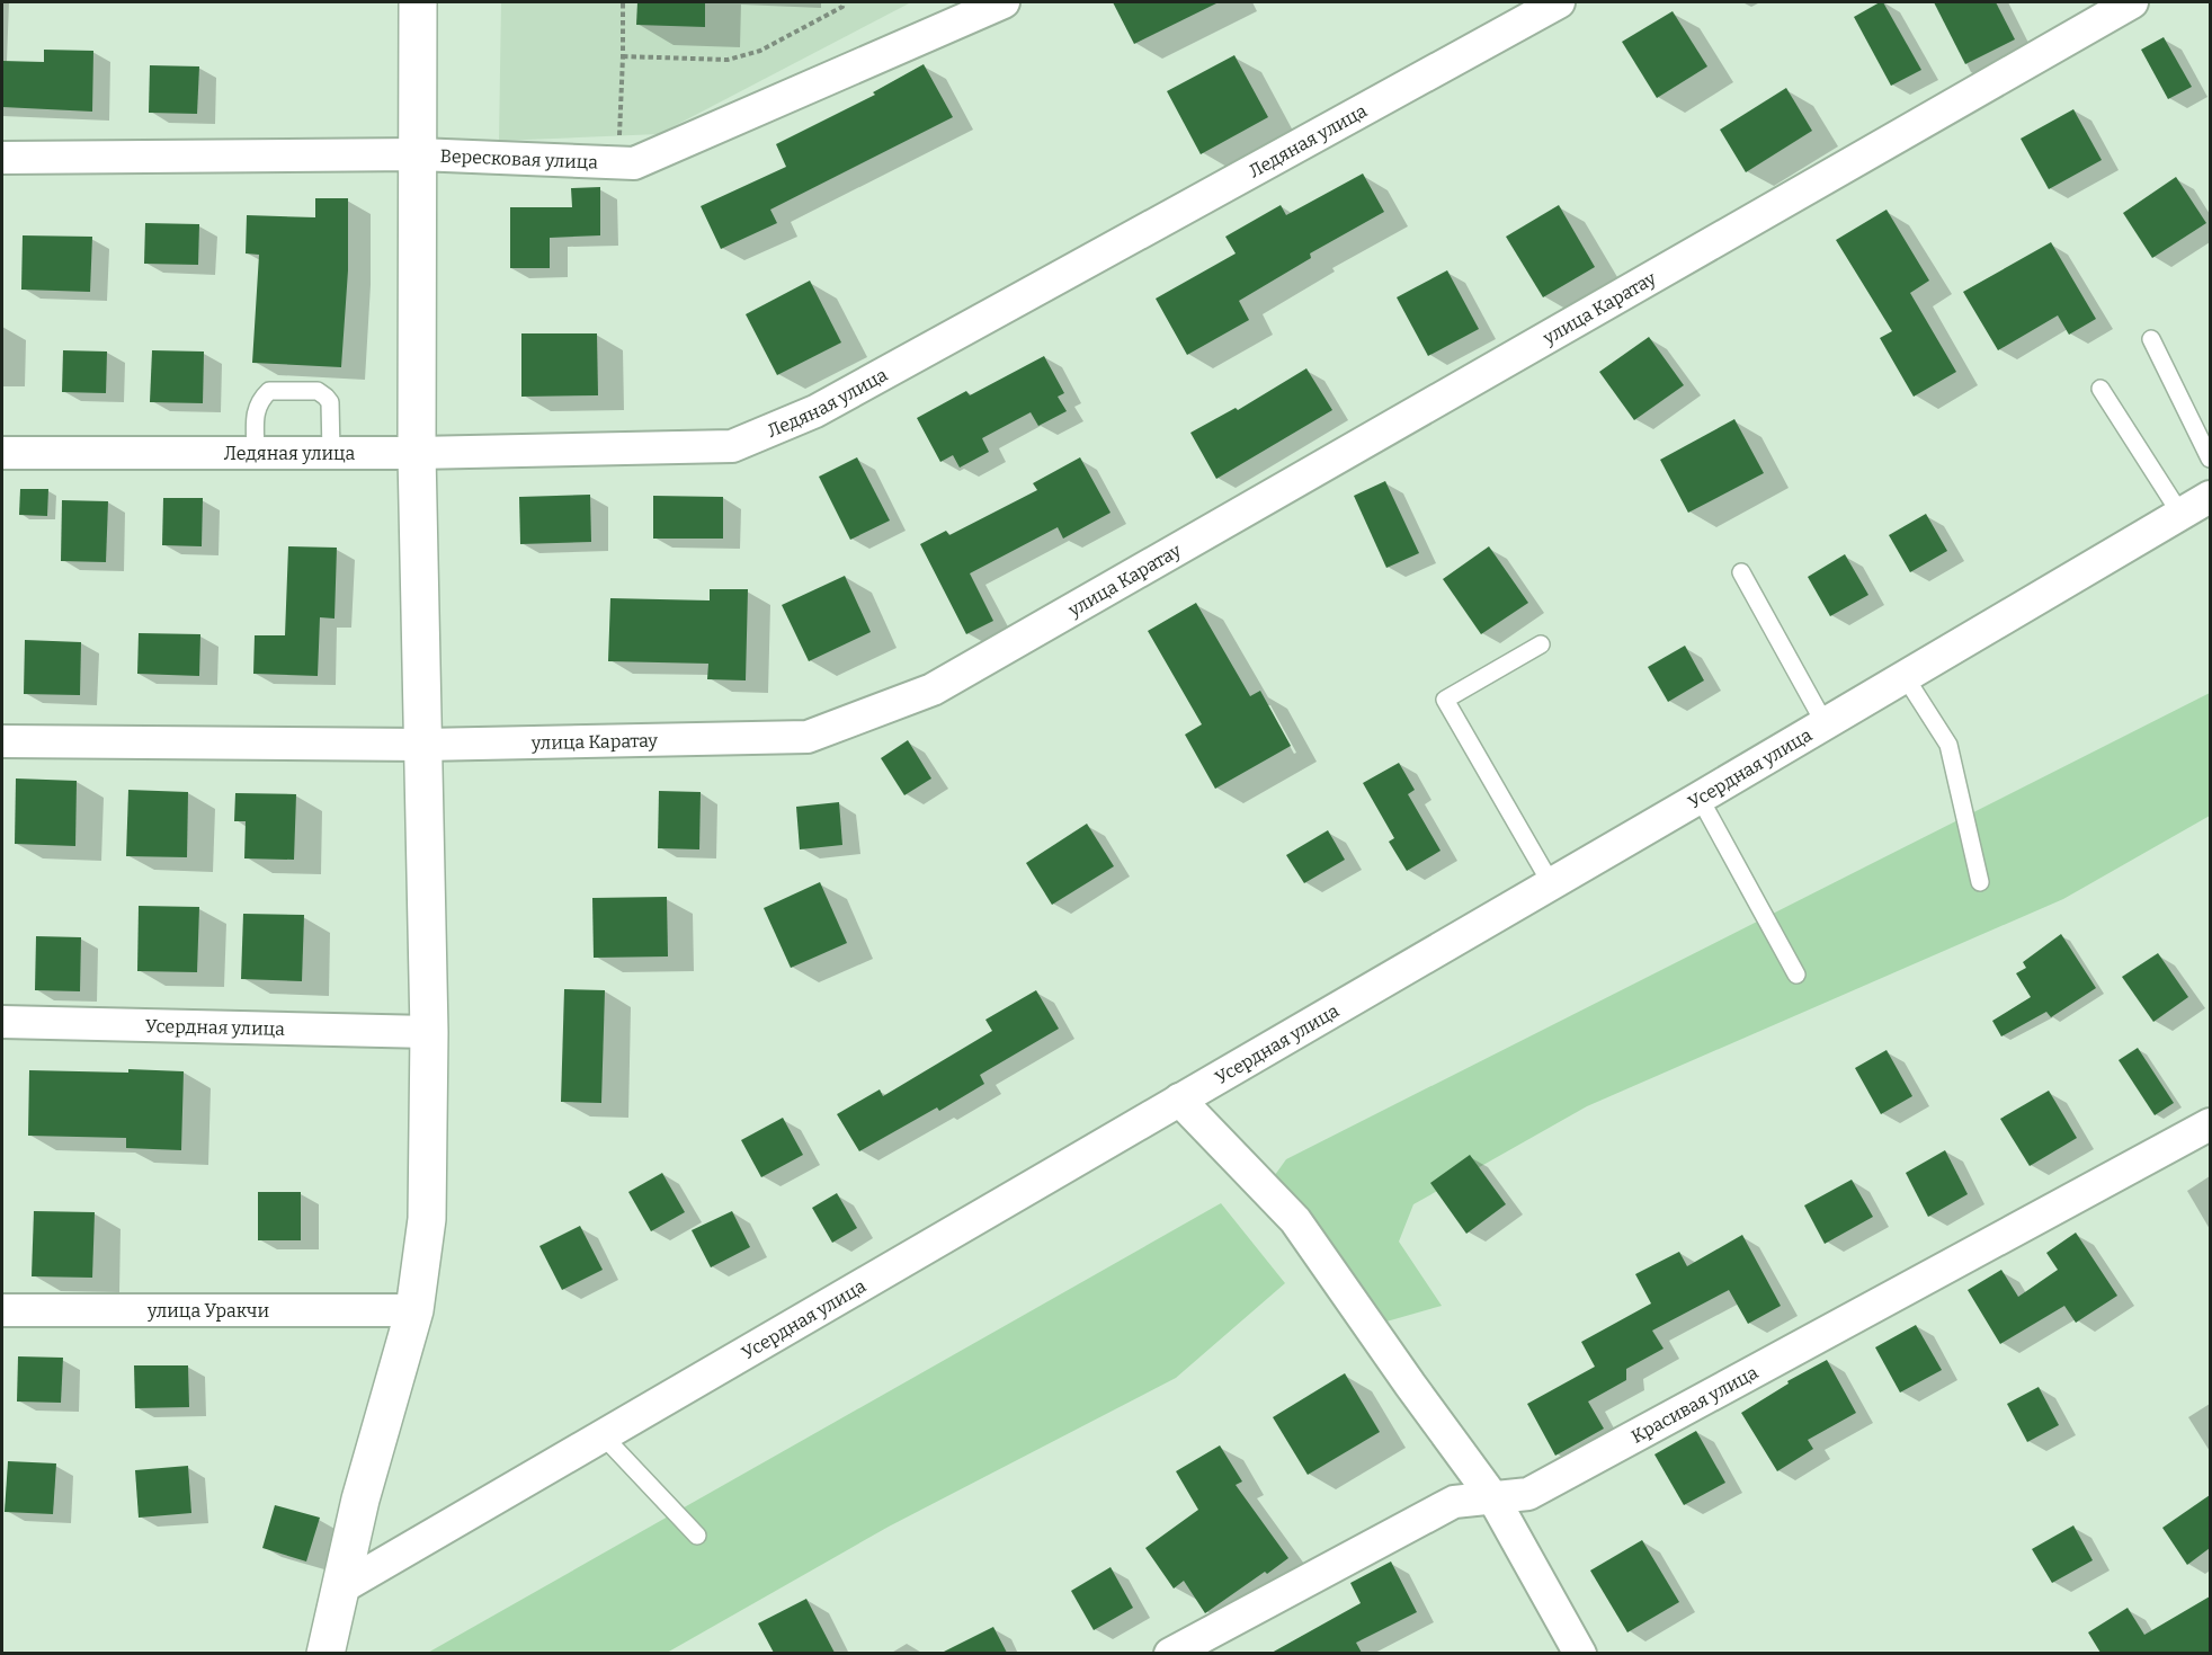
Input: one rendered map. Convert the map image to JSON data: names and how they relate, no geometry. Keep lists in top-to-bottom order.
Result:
{
  "streets": {
    "street": [
      "Ледяная улица",
      "Вересковая улица",
      "улица Каратау",
      "Усердная улица",
      "улица Уракчи",
      "Красивая улица"
    ]
  }
}
